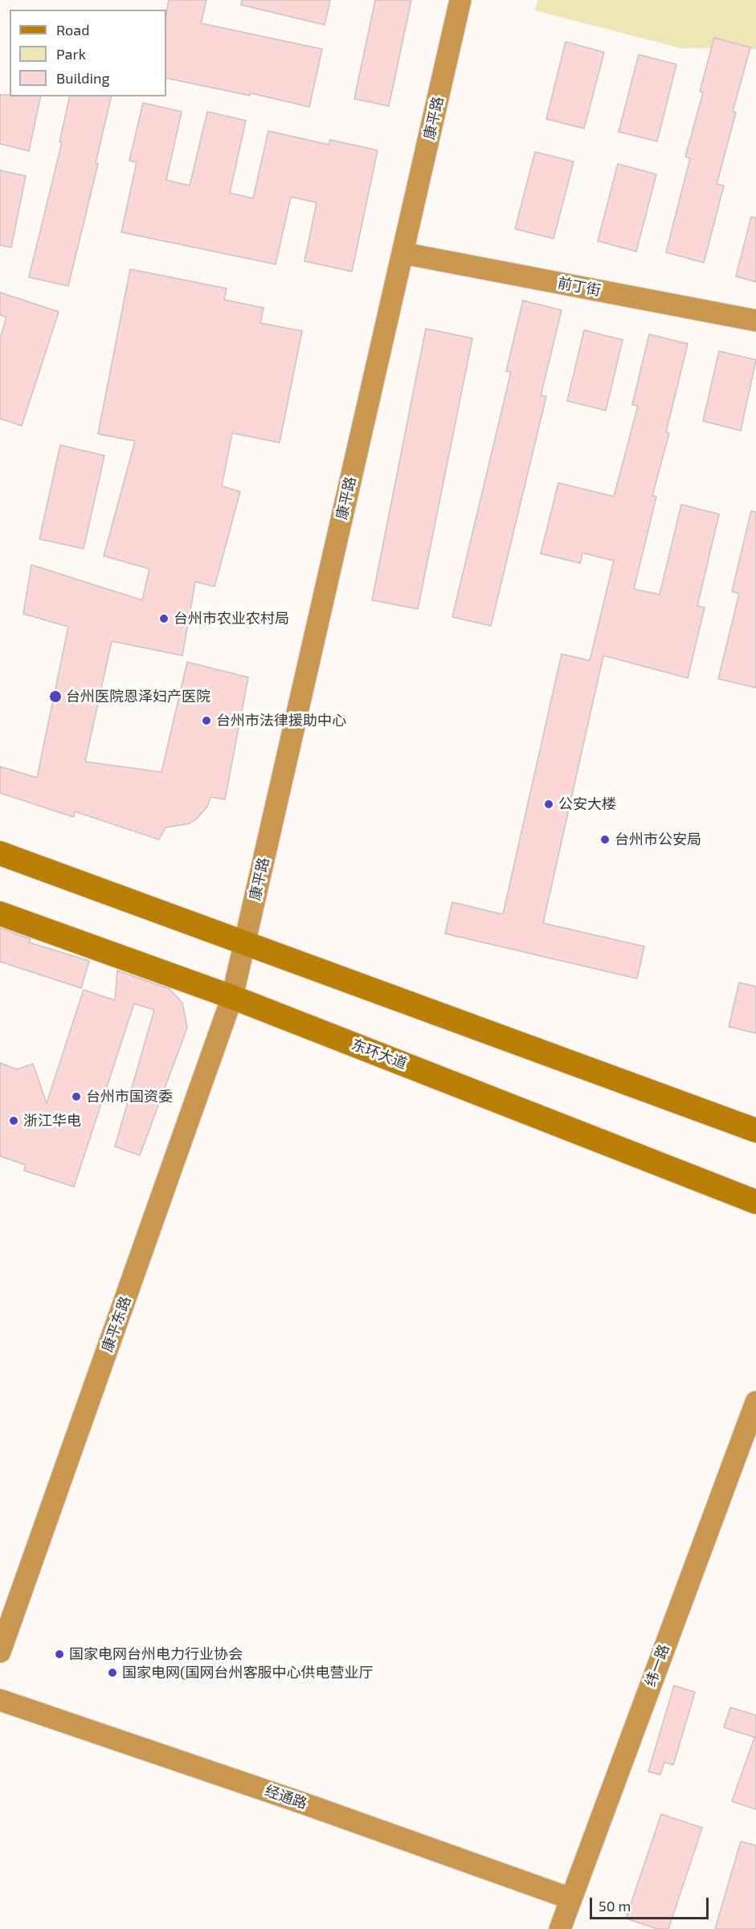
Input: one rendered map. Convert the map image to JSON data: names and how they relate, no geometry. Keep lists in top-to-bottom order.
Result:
{
  "streets": {
    "main road": ["东环大道"],
    "street": [
      "康平路",
      "前丁街",
      "康平东路",
      "纬一路",
      "经通路"
    ]
  },
  "crossings": [
    ["康平路", "前丁街"],
    ["康平路", "东环大道"],
    ["康平路", "康平东路"],
    ["东环大道", "康平东路"],
    ["纬一路", "经通路"]
  ],
  "places": [
    "台州市农业农村局",
    "台州医院恩泽妇产医院",
    "台州市法律援助中心",
    "公安大楼",
    "台州市公安局",
    "台州市国资委",
    "浙江华电",
    "国家电网台州电力行业协会",
    "国家电网(国网台州客服中心供电营业厅"
  ],
  "legend": ["Road", "Park", "Building"],
  "scale_bar": "50 m"
}
